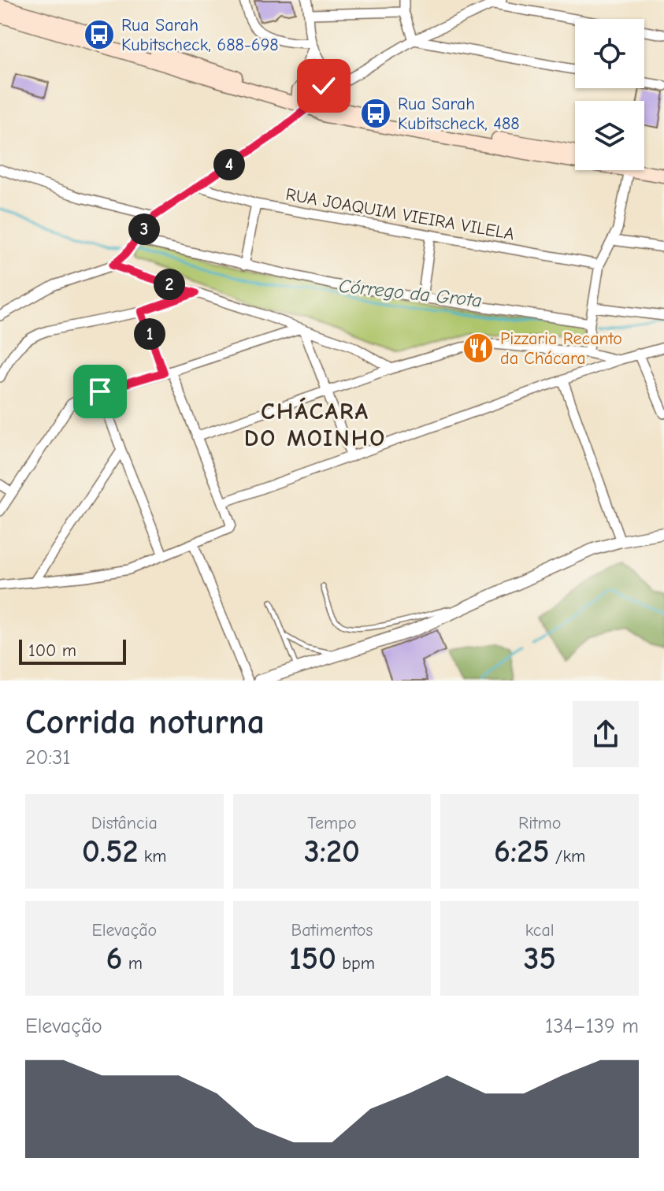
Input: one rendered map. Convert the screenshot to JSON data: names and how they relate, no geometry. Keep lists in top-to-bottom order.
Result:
{
  "streets": {
    "street": ["RUA JOAQUIM VIEIRA VILELA"]
  },
  "districts": ["CHÁCARA DO MOINHO"],
  "water": ["Córrego da Grota"],
  "places": {
    "bus stop": ["Rua Sarah Kubitscheck, 688-698", "Rua Sarah Kubitscheck, 488"],
    "restaurant": ["Pizzaria Recanto da Chácara"]
  },
  "scale_bar": "100 m",
  "page": {
    "pins": [
      "4",
      "3",
      "2",
      "1"
    ],
    "scale": "100 m",
    "heading": ["Corrida noturna", "20:31"],
    "stats": [
      ["Distância", "0.52 km"],
      ["Tempo", "3:20"],
      ["Ritmo", "6:25 /km"],
      ["Elevação", "6 m"],
      ["Batimentos", "150 bpm"],
      ["kcal", "35"]
    ],
    "chart": ["Elevação", "134–139 m"]
  }
}
